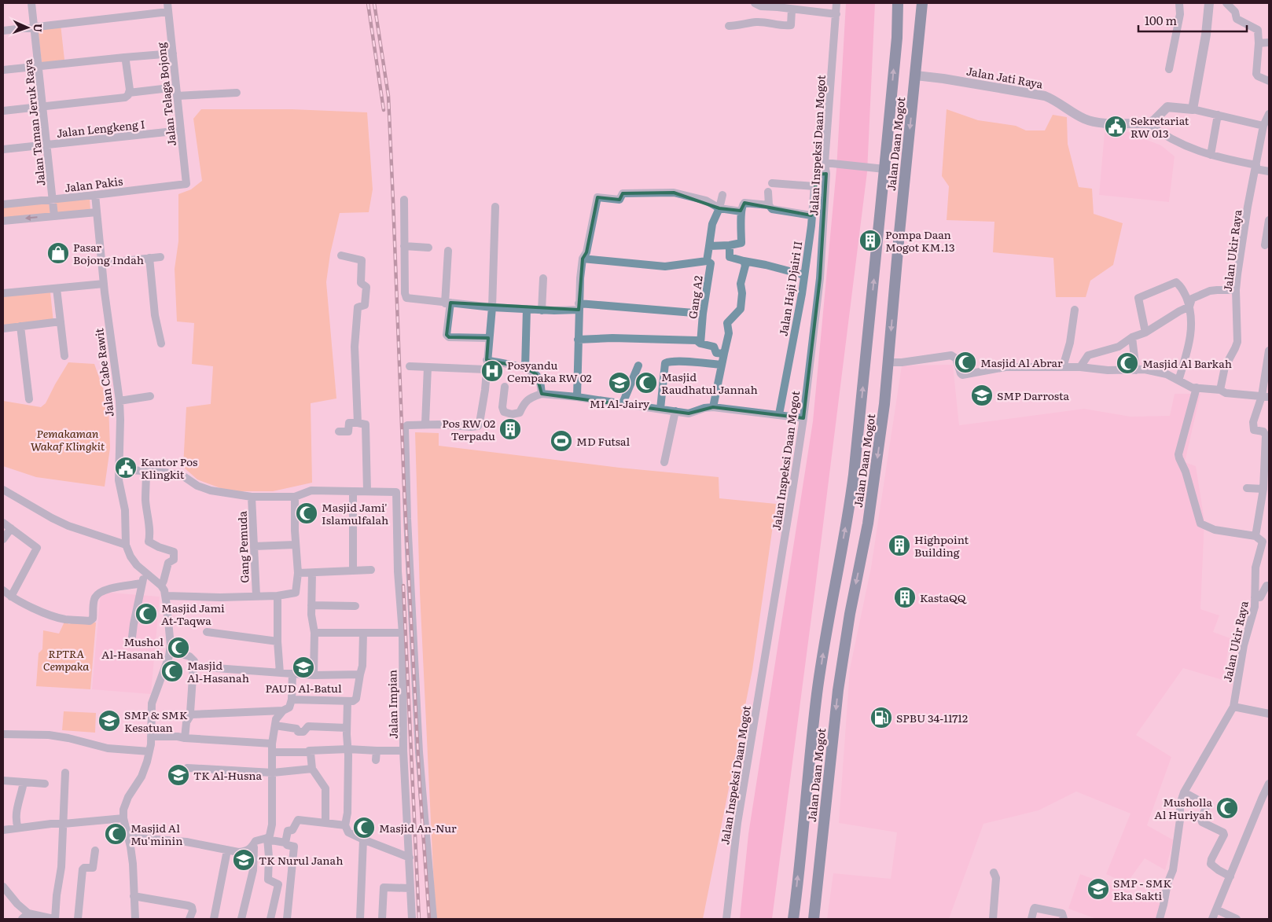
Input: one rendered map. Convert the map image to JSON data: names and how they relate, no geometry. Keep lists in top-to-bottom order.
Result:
{
  "streets": {
    "highway": ["Jalan Daan Mogot"],
    "street": [
      "Jalan Jati Raya",
      "Jalan Telaga Bojong",
      "Jalan Taman Jeruk Raya",
      "Jalan Lengkeng I",
      "Jalan Inspeksi Daan Mogot",
      "Jalan Pakis",
      "Jalan Ukir Raya",
      "Jalan Haji Djairi II",
      "Gang A2",
      "Jalan Cabe Rawit",
      "Gang Pemuda",
      "Jalan Impian"
    ]
  },
  "crossings": [
    ["Jalan Jati Raya", "Jalan Daan Mogot"],
    ["Jalan Telaga Bojong", "Jalan Lengkeng I"],
    ["Jalan Telaga Bojong", "Jalan Pakis"],
    ["Jalan Taman Jeruk Raya", "Jalan Lengkeng I"],
    ["Jalan Taman Jeruk Raya", "Jalan Pakis"],
    ["Jalan Pakis", "Jalan Cabe Rawit"]
  ],
  "parks": ["Pemakaman Wakaf Klingkit", "RPTRA Cempaka"],
  "places": {
    "public building": ["Sekretariat RW 013", "Kantor Pos Klingkit"],
    "building": [
      "Pompa Daan Mogot KM.13",
      "Pos RW 02 Terpadu",
      "Highpoint Building",
      "KastaQQ"
    ],
    "shop": ["Pasar Bojong Indah"],
    "mosque": [
      "Masjid Al Abrar",
      "Masjid Al Barkah",
      "Masjid Raudhatul Jannah",
      "Masjid Jami' Islamulfalah",
      "Masjid Jami At-Taqwa",
      "Mushol Al-Hasanah",
      "Masjid Al-Hasanah",
      "Musholla Al Huriyah",
      "Masjid An-Nur",
      "Masjid Al Mu'minin"
    ],
    "hospital": ["Posyandu Cempaka RW 02"],
    "school or university": [
      "MI Al-Jairy",
      "SMP Darrosta",
      "PAUD Al-Batul",
      "SMP & SMK Kesatuan",
      "TK Al-Husna",
      "TK Nurul Janah",
      "SMP - SMK Eka Sakti"
    ],
    "sports": ["MD Futsal"],
    "fuel station": ["SPBU 34-11712"]
  },
  "scale_bar": "100 m",
  "north": "right"
}
